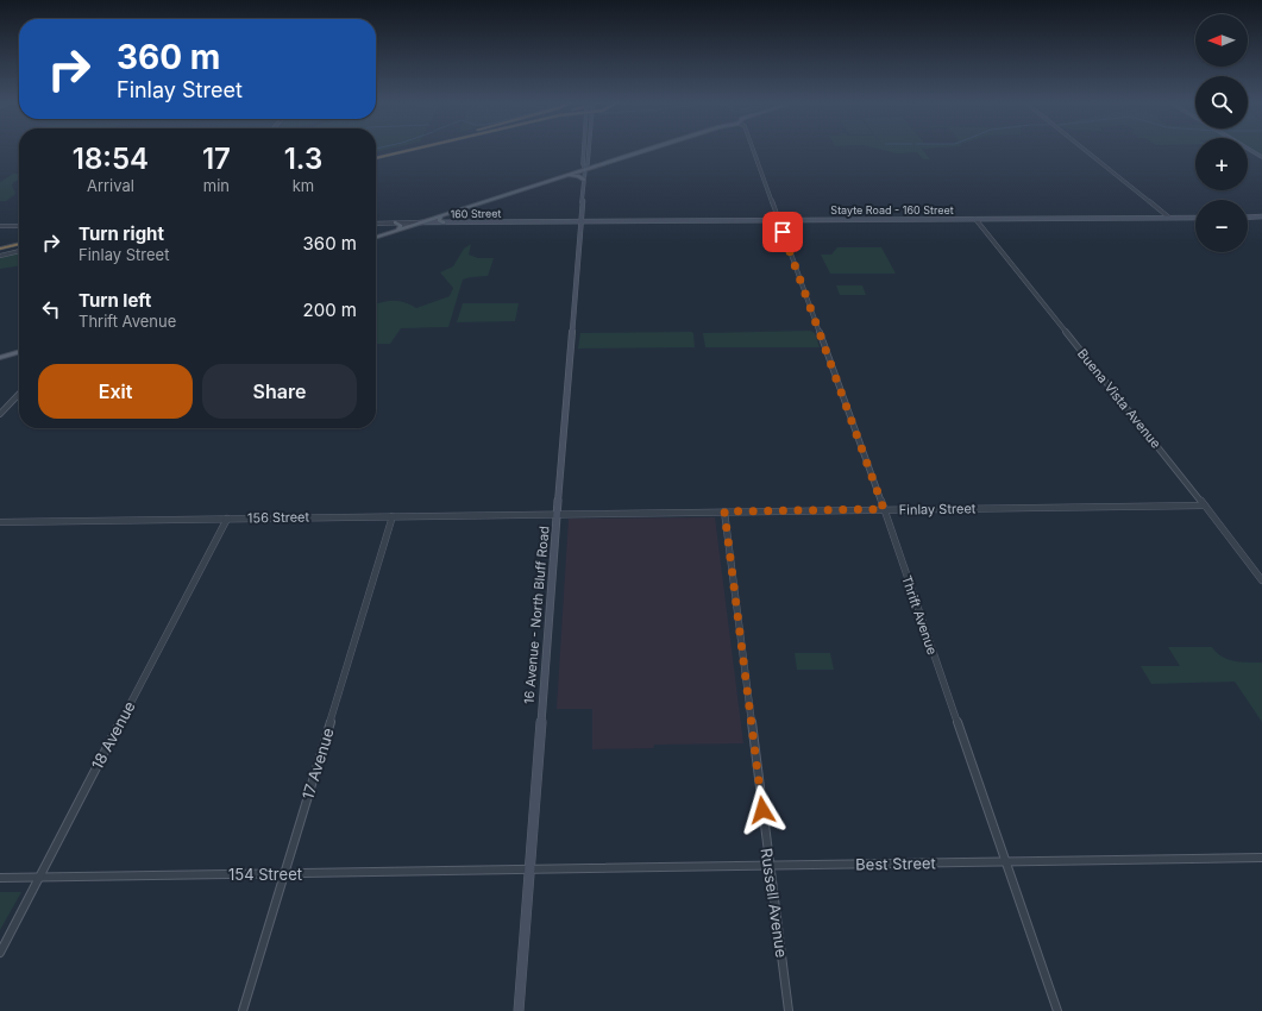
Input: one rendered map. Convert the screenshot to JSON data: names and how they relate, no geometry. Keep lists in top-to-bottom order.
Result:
{
  "streets": {
    "main road": ["Stayte Road - 160 Street", "160 Street", "16 Avenue - North Bluff Road"],
    "street": [
      "Buena Vista Avenue",
      "Finlay Street",
      "156 Street",
      "Thrift Avenue",
      "18 Avenue",
      "17 Avenue",
      "Best Street",
      "154 Street",
      "Russell Avenue"
    ]
  },
  "crossings": [
    ["Stayte Road - 160 Street", "160 Street"],
    ["Stayte Road - 160 Street", "Buena Vista Avenue"],
    ["Stayte Road - 160 Street", "16 Avenue - North Bluff Road"],
    ["Stayte Road - 160 Street", "Thrift Avenue"],
    ["160 Street", "16 Avenue - North Bluff Road"],
    ["Buena Vista Avenue", "Finlay Street"],
    ["Finlay Street", "156 Street"],
    ["Finlay Street", "16 Avenue - North Bluff Road"],
    ["Finlay Street", "Thrift Avenue"],
    ["Finlay Street", "Russell Avenue"],
    ["156 Street", "16 Avenue - North Bluff Road"],
    ["156 Street", "18 Avenue"],
    ["156 Street", "17 Avenue"],
    ["16 Avenue - North Bluff Road", "Best Street"],
    ["16 Avenue - North Bluff Road", "154 Street"],
    ["Thrift Avenue", "Best Street"],
    ["18 Avenue", "154 Street"],
    ["17 Avenue", "154 Street"],
    ["Best Street", "154 Street"],
    ["Best Street", "Russell Avenue"]
  ],
  "north": "left",
  "page": {
    "map_buttons": ["+", "−"],
    "turn": ["360 m", "Finlay Street"],
    "eta": [
      "18:54",
      "Arrival",
      "17",
      "min",
      "1.3",
      "km"
    ],
    "list": [
      {
        "name": "Turn right",
        "note": "Finlay Street",
        "value": "360 m"
      },
      {
        "name": "Turn left",
        "note": "Thrift Avenue",
        "value": "200 m"
      }
    ],
    "buttons": ["Exit", "Share"]
  }
}
